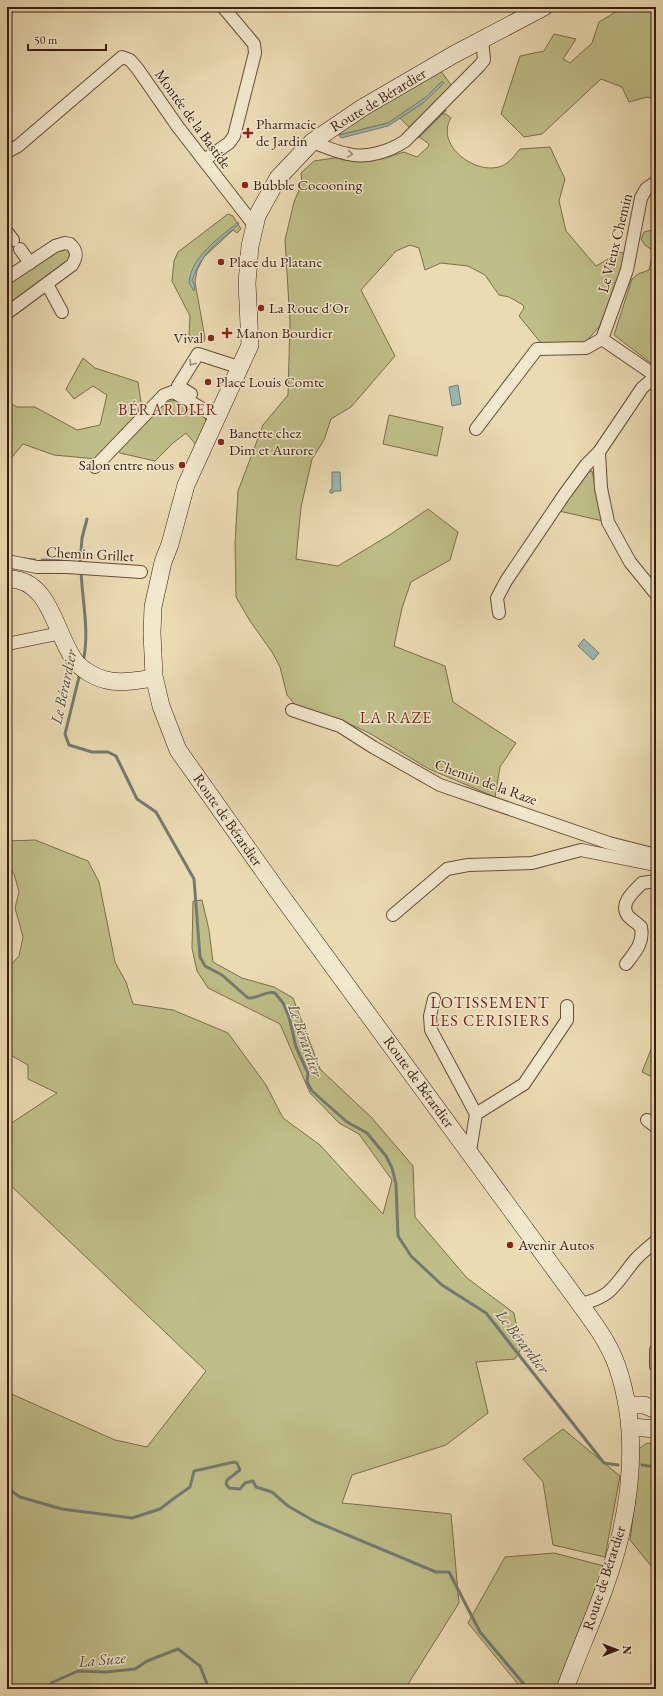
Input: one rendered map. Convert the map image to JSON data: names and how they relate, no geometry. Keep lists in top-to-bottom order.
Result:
{
  "streets": {
    "main road": ["Route de Bérardier"],
    "street": [
      "Montée de la Bastide",
      "Le Vieux Chemin",
      "Chemin Grillet",
      "Chemin de la Raze"
    ]
  },
  "crossings": [
    ["Route de Bérardier", "Montée de la Bastide"]
  ],
  "districts": ["BÉRARDIER", "LA RAZE", "LOTISSEMENT LES CERISIERS"],
  "water": ["Le Bérardier", "La Suze"],
  "places": {
    "health": ["Pharmacie de Jardin", "Manon Bourdier"],
    "other": [
      "Bubble Cocooning",
      "Place du Platane",
      "La Roue d'Or",
      "Vival",
      "Place Louis Comte",
      "Banette chez Dim et Aurore",
      "Salon entre nous",
      "Avenir Autos"
    ]
  },
  "scale_bar": "50 m",
  "north": "right"
}
